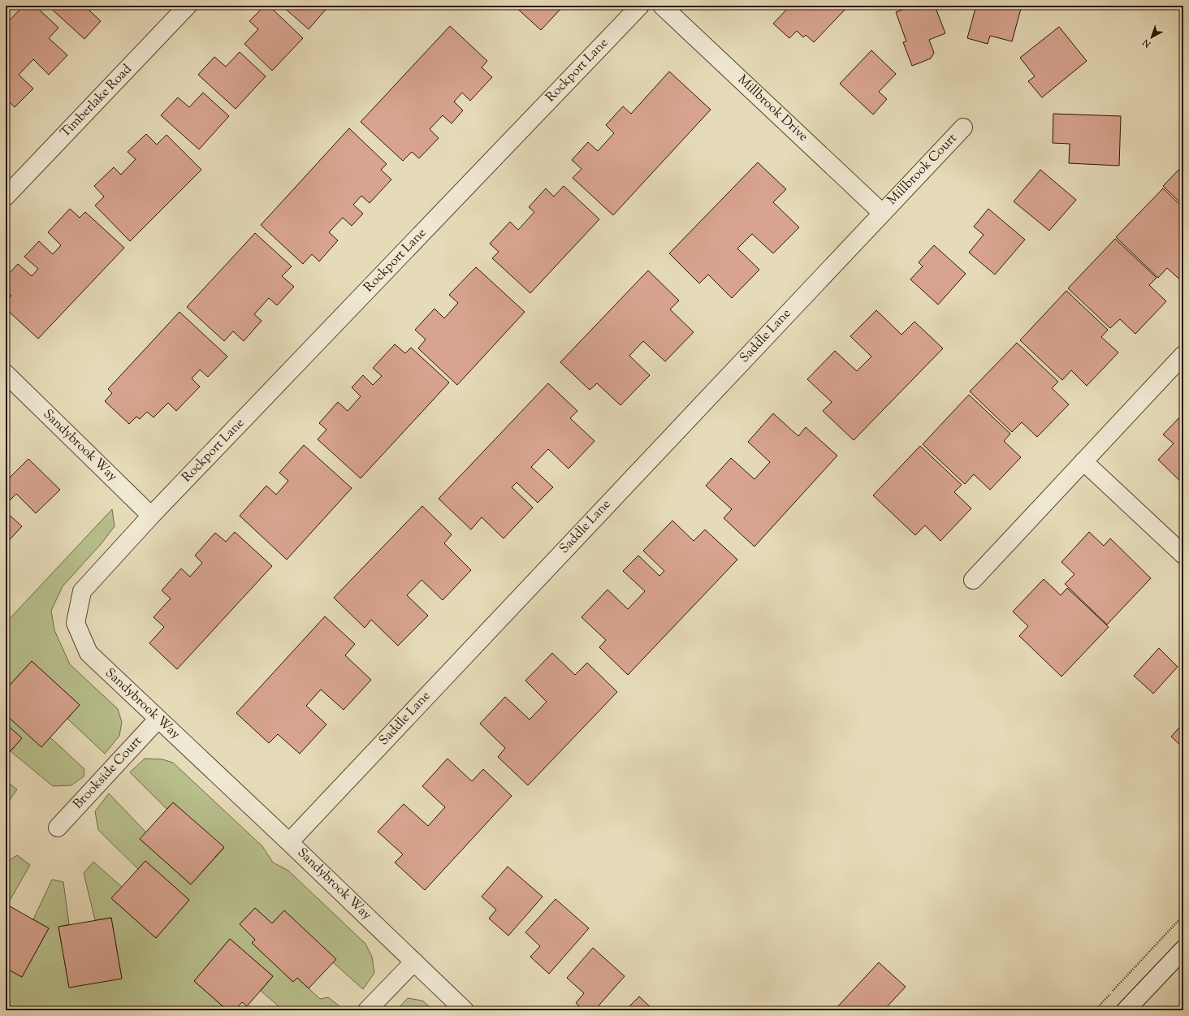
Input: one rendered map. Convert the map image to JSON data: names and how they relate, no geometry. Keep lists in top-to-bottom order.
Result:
{
  "streets": {
    "street": [
      "Rockport Lane",
      "Timberlake Road",
      "Millbrook Drive",
      "Millbrook Court",
      "Saddle Lane",
      "Sandybrook Way",
      "Brookside Court"
    ]
  },
  "crossings": [
    ["Rockport Lane", "Sandybrook Way"],
    ["Millbrook Drive", "Millbrook Court"],
    ["Millbrook Drive", "Saddle Lane"],
    ["Millbrook Court", "Saddle Lane"],
    ["Saddle Lane", "Sandybrook Way"],
    ["Sandybrook Way", "Brookside Court"]
  ],
  "north": "bottom left"
}
